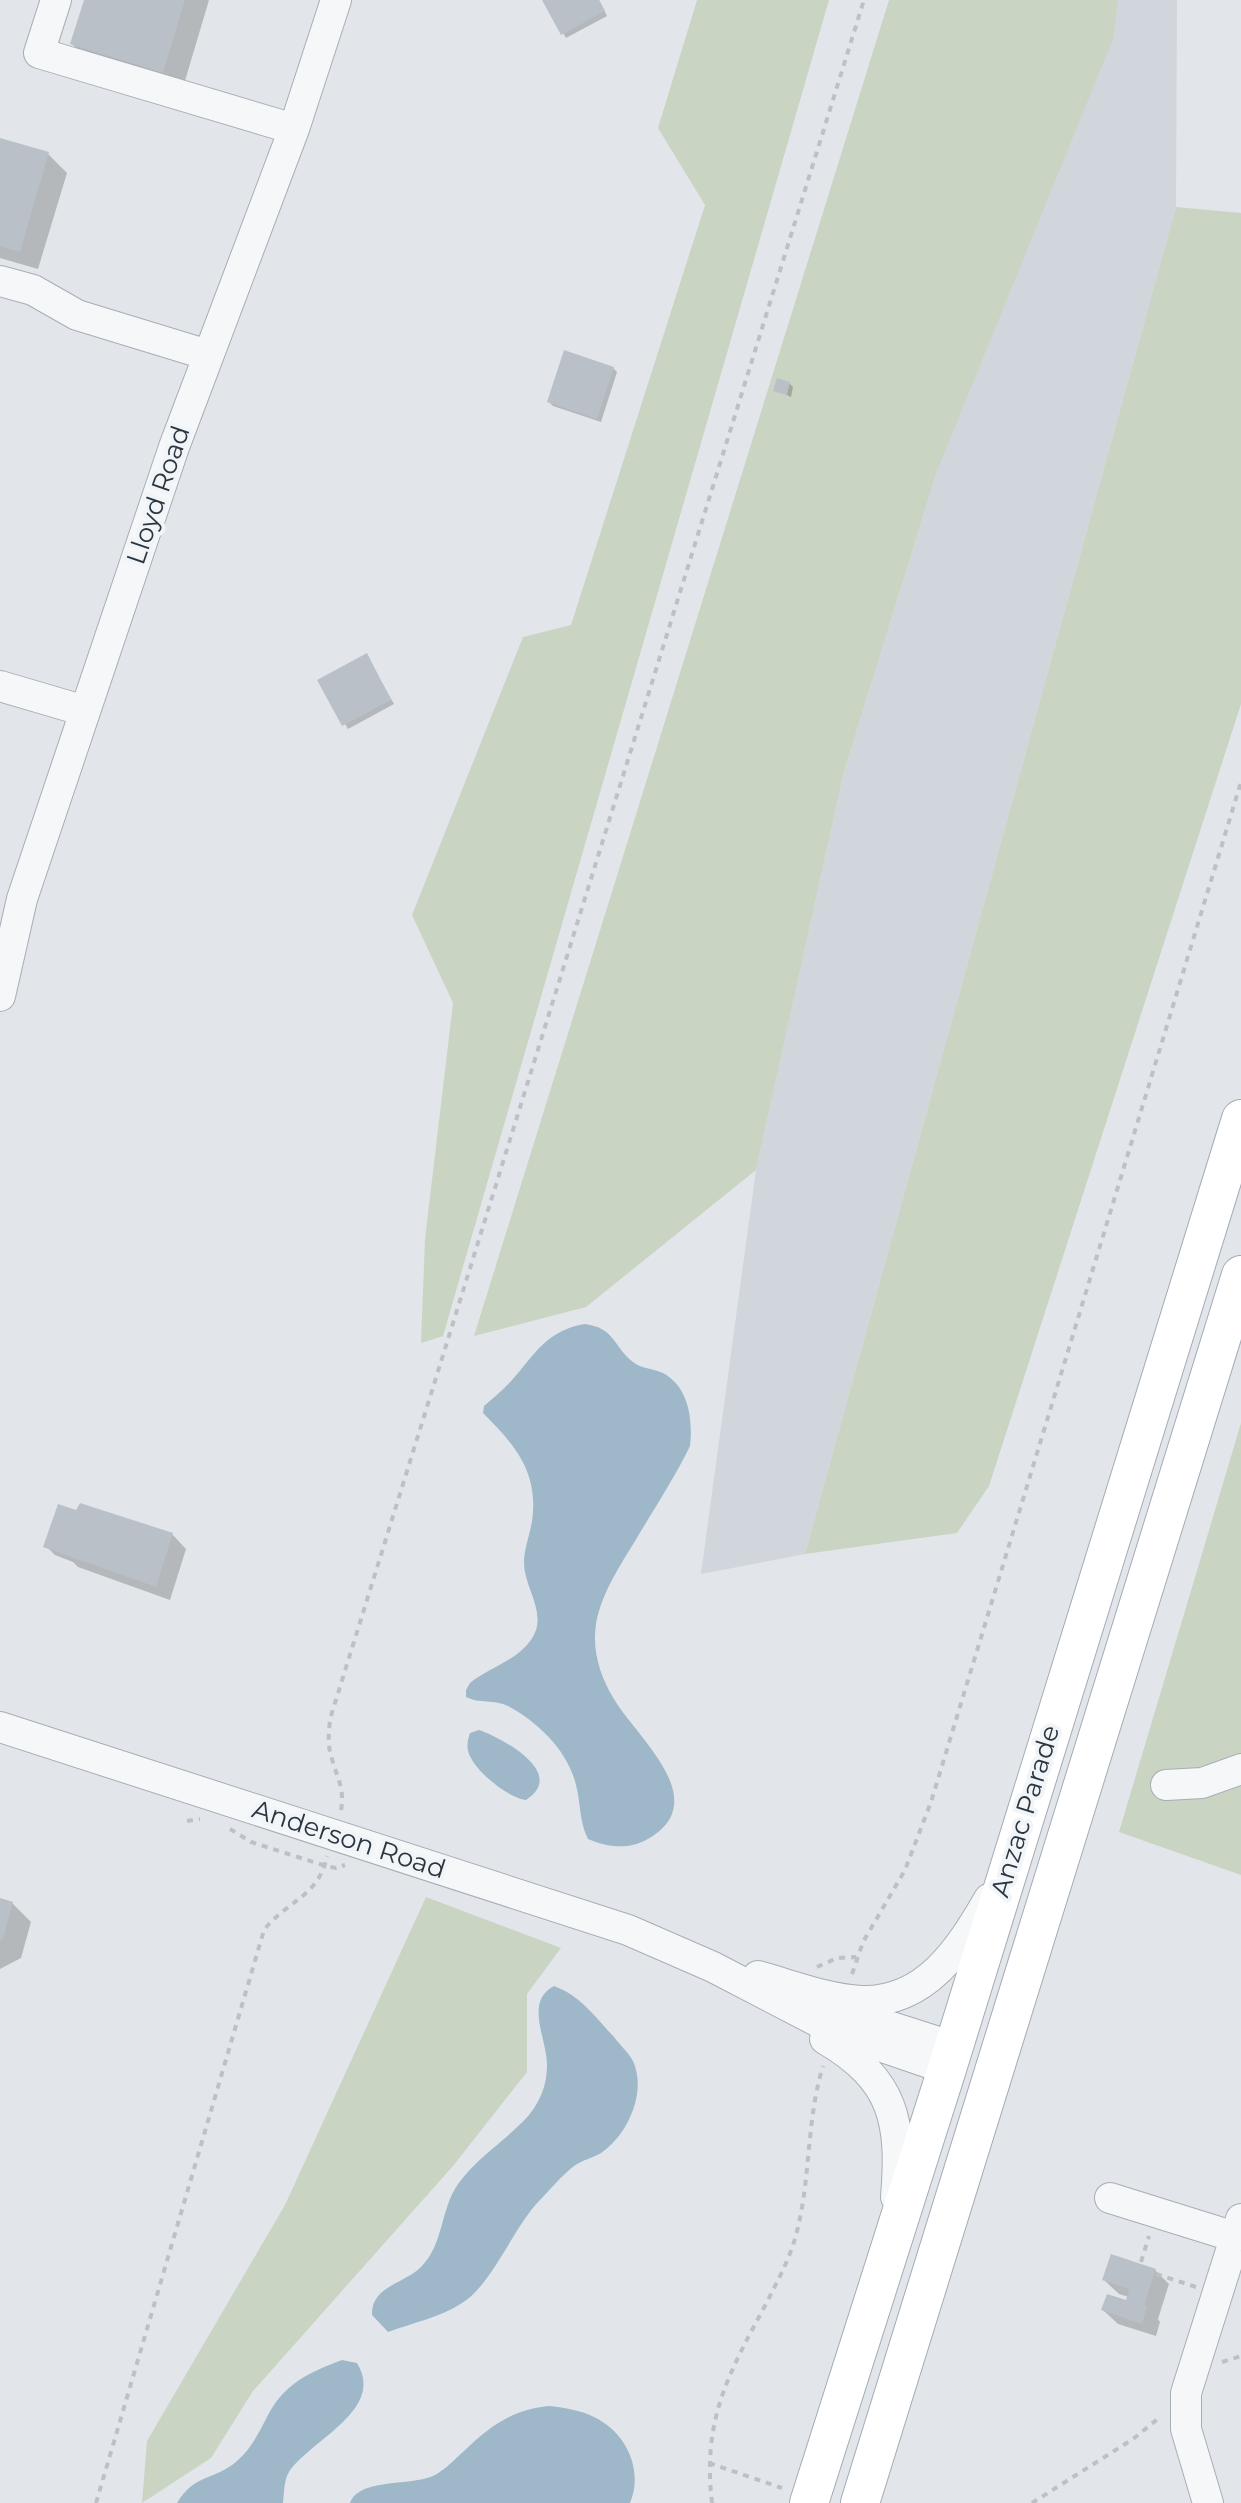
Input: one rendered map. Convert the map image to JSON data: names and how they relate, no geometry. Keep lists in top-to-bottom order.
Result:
{
  "streets": {
    "main road": ["Anzac Parade"],
    "street": ["Lloyd Road", "Anderson Road"]
  },
  "crossings": [
    ["Anzac Parade", "Anderson Road"]
  ]
}
